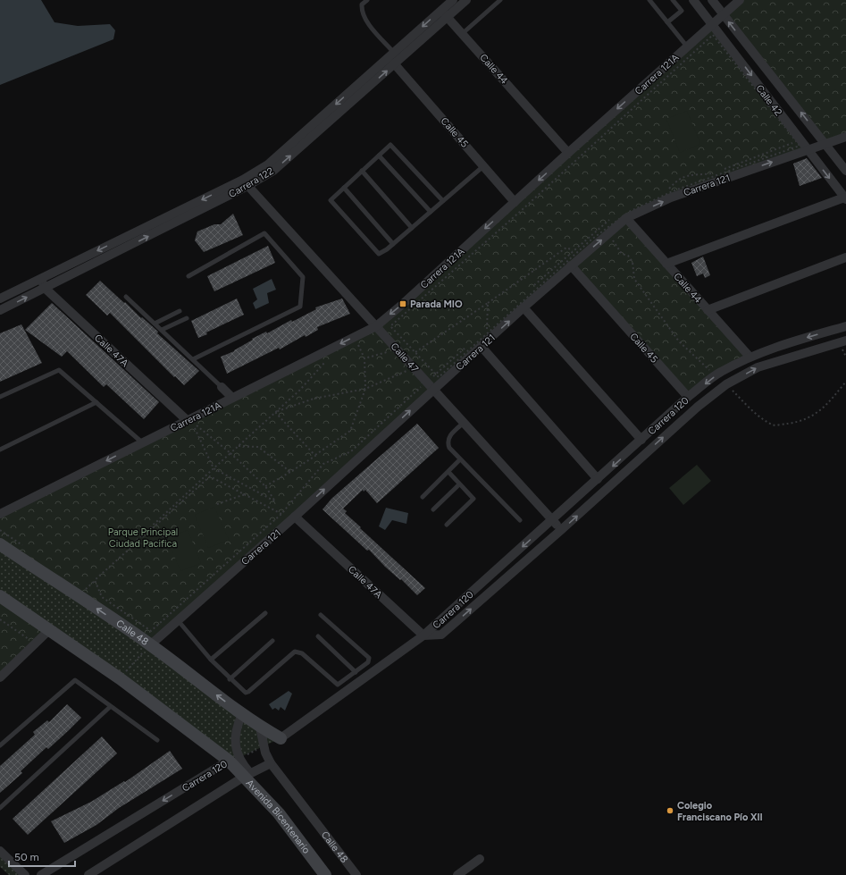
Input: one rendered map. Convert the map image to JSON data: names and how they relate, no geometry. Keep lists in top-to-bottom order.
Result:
{
  "streets": {
    "main road": ["Calle 48", "Avenida Bicentenario"],
    "street": [
      "Calle 44",
      "Carrera 121A",
      "Calle 42",
      "Calle 45",
      "Carrera 122",
      "Carrera 121",
      "Calle 47A",
      "Calle 47",
      "Carrera 120"
    ]
  },
  "crossings": [
    ["Calle 44", "Carrera 121A"],
    ["Calle 44", "Carrera 122"],
    ["Calle 44", "Carrera 121"],
    ["Calle 44", "Carrera 120"],
    ["Carrera 121A", "Calle 42"],
    ["Carrera 121A", "Calle 45"],
    ["Carrera 121A", "Calle 47A"],
    ["Carrera 121A", "Calle 47"],
    ["Calle 42", "Carrera 121"],
    ["Calle 45", "Carrera 122"],
    ["Calle 45", "Carrera 121"],
    ["Calle 45", "Carrera 120"],
    ["Carrera 122", "Calle 47A"],
    ["Carrera 122", "Calle 47"],
    ["Carrera 121", "Calle 47A"],
    ["Carrera 121", "Calle 47"],
    ["Carrera 121", "Calle 48"],
    ["Calle 47A", "Carrera 120"],
    ["Calle 47", "Carrera 120"],
    ["Carrera 120", "Calle 48"],
    ["Carrera 120", "Avenida Bicentenario"]
  ],
  "one_way": ["Carrera 121A"],
  "parks": ["Parque Principal Ciudad Pacifica"],
  "places": {
    "transit": ["Parada MIO"],
    "other": ["Colegio Franciscano Pío XII"]
  },
  "scale_bar": "50 m"
}
